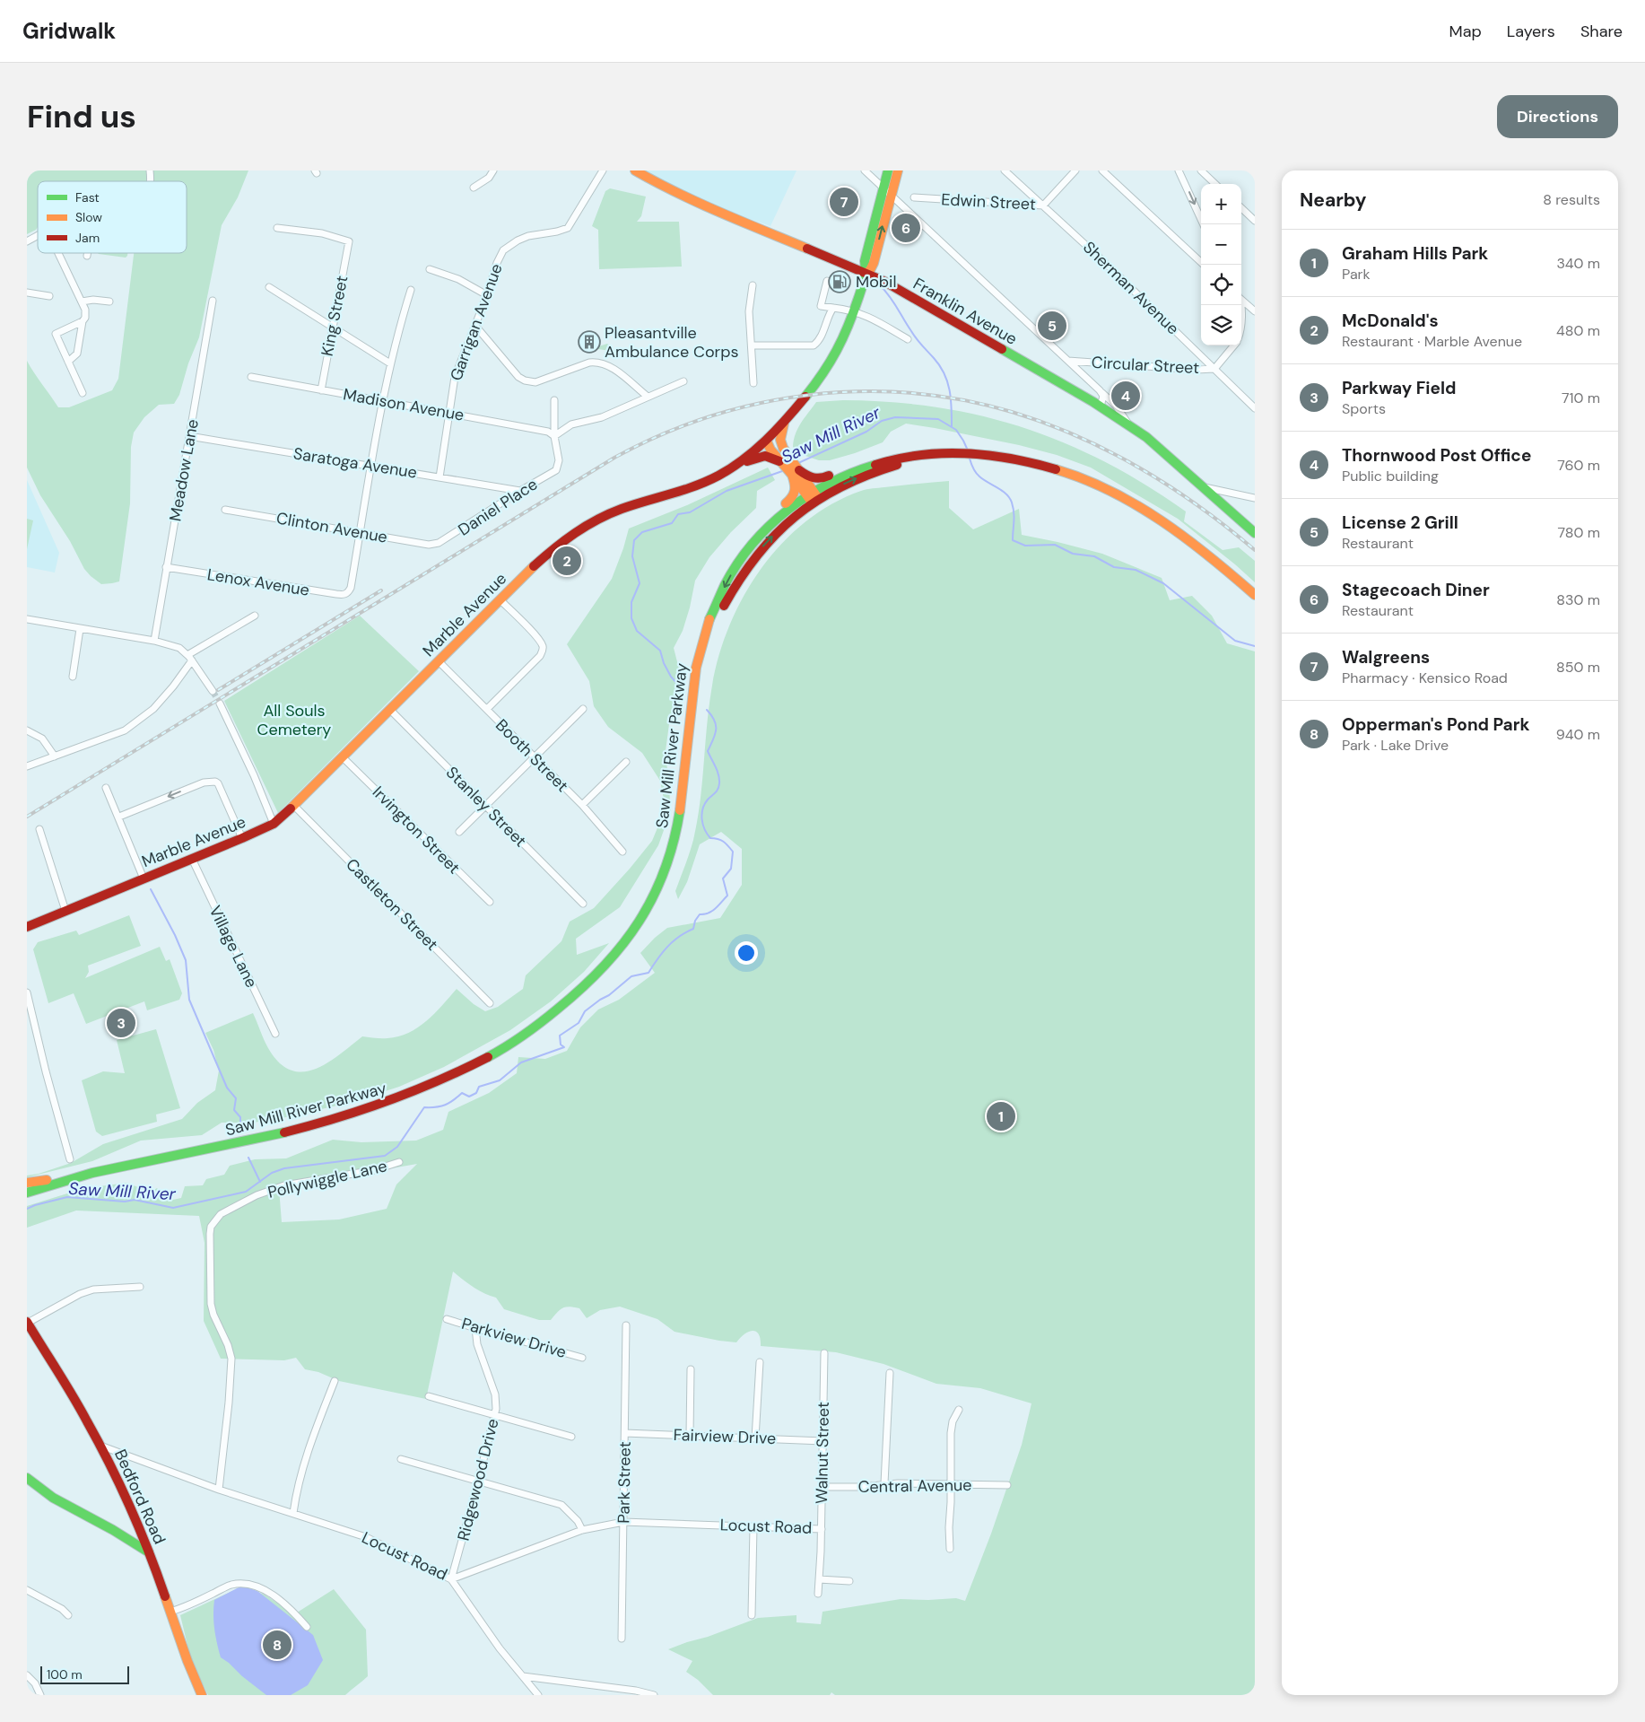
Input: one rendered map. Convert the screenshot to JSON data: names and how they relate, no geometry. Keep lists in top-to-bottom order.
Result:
{
  "streets": {
    "main road": [
      "Franklin Avenue",
      "Marble Avenue",
      "Saw Mill River Parkway",
      "Bedford Road"
    ],
    "street": [
      "Edwin Street",
      "Sherman Avenue",
      "King Street",
      "Garrigan Avenue",
      "Circular Street",
      "Madison Avenue",
      "Saratoga Avenue",
      "Meadow Lane",
      "Daniel Place",
      "Clinton Avenue",
      "Lenox Avenue",
      "Booth Street",
      "Stanley Street",
      "Irvington Street",
      "Castleton Street",
      "Village Lane",
      "Pollywiggle Lane",
      "Parkview Drive",
      "Fairview Drive",
      "Walnut Street",
      "Ridgewood Drive",
      "Park Street",
      "Central Avenue",
      "Locust Road"
    ]
  },
  "crossings": [
    ["Edwin Street", "Sherman Avenue"],
    ["Sherman Avenue", "Circular Street"],
    ["Franklin Avenue", "Marble Avenue"],
    ["King Street", "Madison Avenue"],
    ["Garrigan Avenue", "Madison Avenue"],
    ["Garrigan Avenue", "Saratoga Avenue"],
    ["Madison Avenue", "Daniel Place"],
    ["Saratoga Avenue", "Meadow Lane"],
    ["Saratoga Avenue", "Daniel Place"],
    ["Meadow Lane", "Lenox Avenue"],
    ["Daniel Place", "Clinton Avenue"],
    ["Clinton Avenue", "Lenox Avenue"],
    ["Marble Avenue", "Booth Street"],
    ["Marble Avenue", "Stanley Street"],
    ["Marble Avenue", "Irvington Street"],
    ["Marble Avenue", "Castleton Street"],
    ["Marble Avenue", "Village Lane"],
    ["Pollywiggle Lane", "Locust Road"],
    ["Parkview Drive", "Ridgewood Drive"],
    ["Fairview Drive", "Walnut Street"],
    ["Fairview Drive", "Park Street"],
    ["Walnut Street", "Central Avenue"],
    ["Walnut Street", "Locust Road"],
    ["Ridgewood Drive", "Locust Road"],
    ["Park Street", "Locust Road"],
    ["Bedford Road", "Locust Road"]
  ],
  "water": ["Saw Mill River"],
  "parks": ["All Souls Cemetery"],
  "places": {
    "fuel station": ["Mobil"],
    "building": ["Pleasantville Ambulance Corps"]
  },
  "legend": ["Fast", "Slow", "Jam"],
  "scale_bar": "100 m",
  "page": {
    "header": "Gridwalk",
    "nav": ["Map", "Layers", "Share"],
    "buttons": "Directions",
    "title": "Find us",
    "heading": ["Nearby", "8 results"],
    "map_buttons": ["+", "−"],
    "pins": [
      "7",
      "6",
      "5",
      "4",
      "2",
      "3",
      "1",
      "8"
    ],
    "list": [
      {
        "mark": "1",
        "name": "Graham Hills Park",
        "note": "Park",
        "value": "340 m"
      },
      {
        "mark": "2",
        "name": "McDonald's",
        "note": "Restaurant · Marble Avenue",
        "value": "480 m"
      },
      {
        "mark": "3",
        "name": "Parkway Field",
        "note": "Sports",
        "value": "710 m"
      },
      {
        "mark": "4",
        "name": "Thornwood Post Office",
        "note": "Public building",
        "value": "760 m"
      },
      {
        "mark": "5",
        "name": "License 2 Grill",
        "note": "Restaurant",
        "value": "780 m"
      },
      {
        "mark": "6",
        "name": "Stagecoach Diner",
        "note": "Restaurant",
        "value": "830 m"
      },
      {
        "mark": "7",
        "name": "Walgreens",
        "note": "Pharmacy · Kensico Road",
        "value": "850 m"
      },
      {
        "mark": "8",
        "name": "Opperman's Pond Park",
        "note": "Park · Lake Drive",
        "value": "940 m"
      }
    ],
    "scale": "100 m"
  }
}
